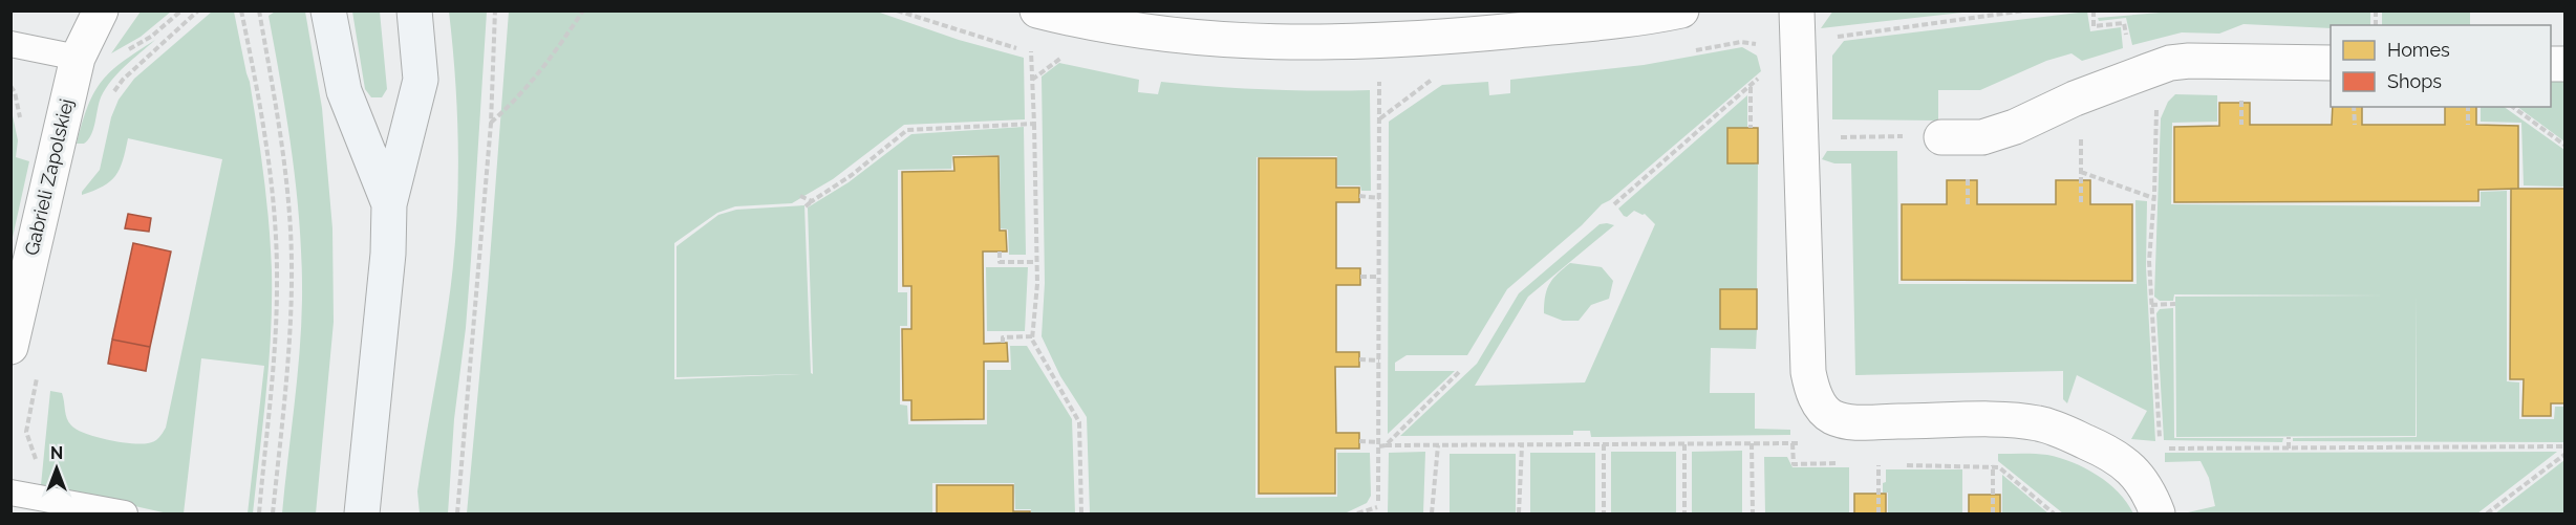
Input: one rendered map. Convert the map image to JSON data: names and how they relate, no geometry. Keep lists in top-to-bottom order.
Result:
{
  "streets": {
    "street": ["Gabrieli Zapolskiej"]
  },
  "legend": ["Homes", "Shops"],
  "north": "top"
}
